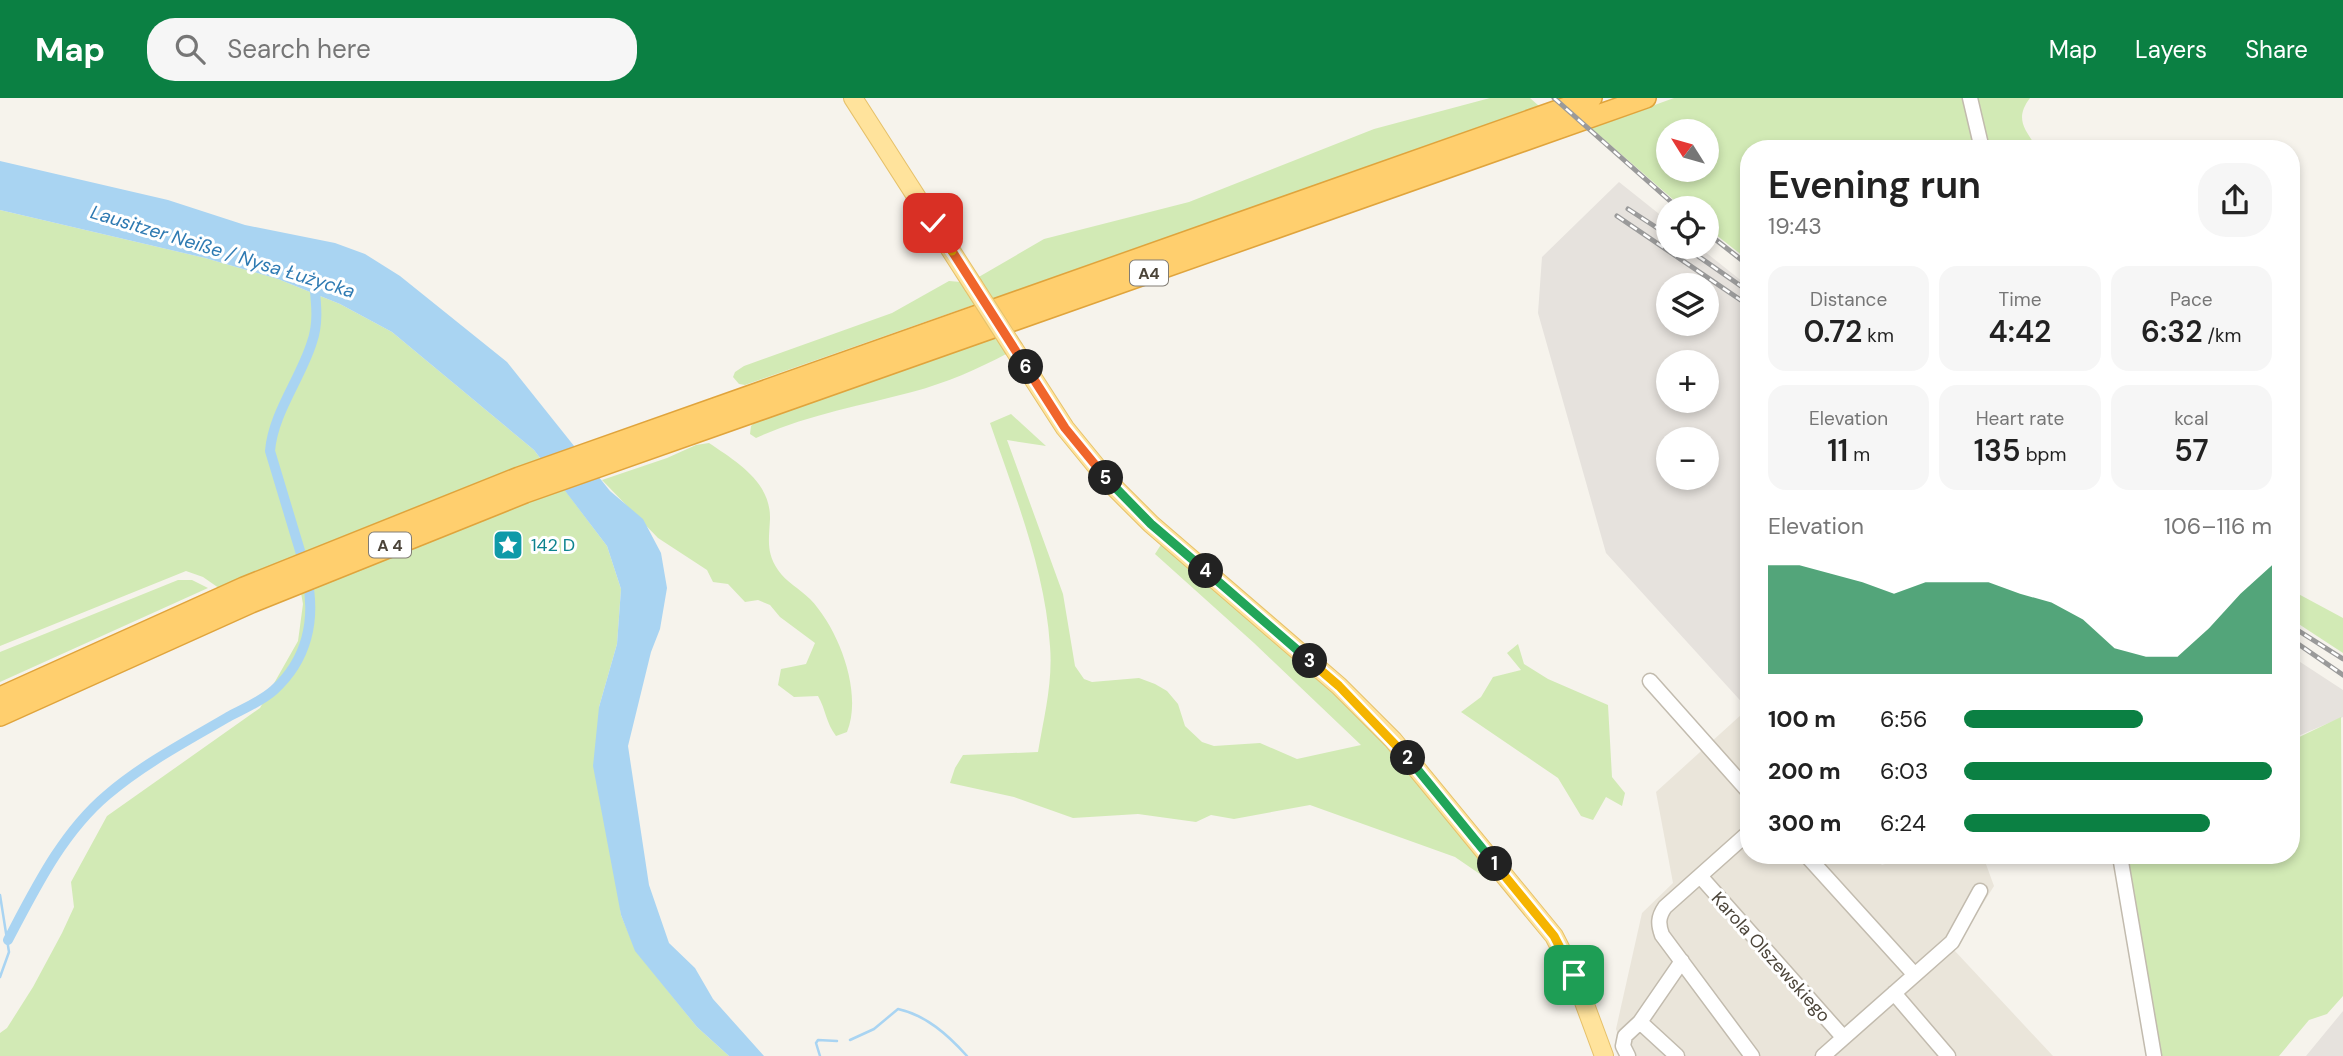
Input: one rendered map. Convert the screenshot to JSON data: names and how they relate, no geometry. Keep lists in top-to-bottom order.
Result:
{
  "streets": {
    "highway": ["A4", "A 4"],
    "street": ["Karola Olszewskiego"]
  },
  "crossings": [
    ["A4", "A 4"]
  ],
  "water": ["Lausitzer Neiße / Nysa Łużycka"],
  "places": {
    "place": ["142 D"]
  },
  "north": "top left",
  "page": {
    "header": "Map",
    "search": "Search here",
    "nav": ["Map", "Layers", "Share"],
    "map_buttons": ["+", "−"],
    "heading": ["Evening run", "19:43"],
    "stats": [
      ["Distance", "0.72 km"],
      ["Time", "4:42"],
      ["Pace", "6:32 /km"],
      ["Elevation", "11 m"],
      ["Heart rate", "135 bpm"],
      ["kcal", "57"]
    ],
    "pins": [
      "6",
      "5",
      "4",
      "3",
      "2",
      "1"
    ],
    "chart": ["Elevation", "106–116 m"],
    "list": [
      {
        "name": "100 m",
        "note": "6:56"
      },
      {
        "name": "200 m",
        "note": "6:03"
      },
      {
        "name": "300 m",
        "note": "6:24"
      }
    ]
  }
}
